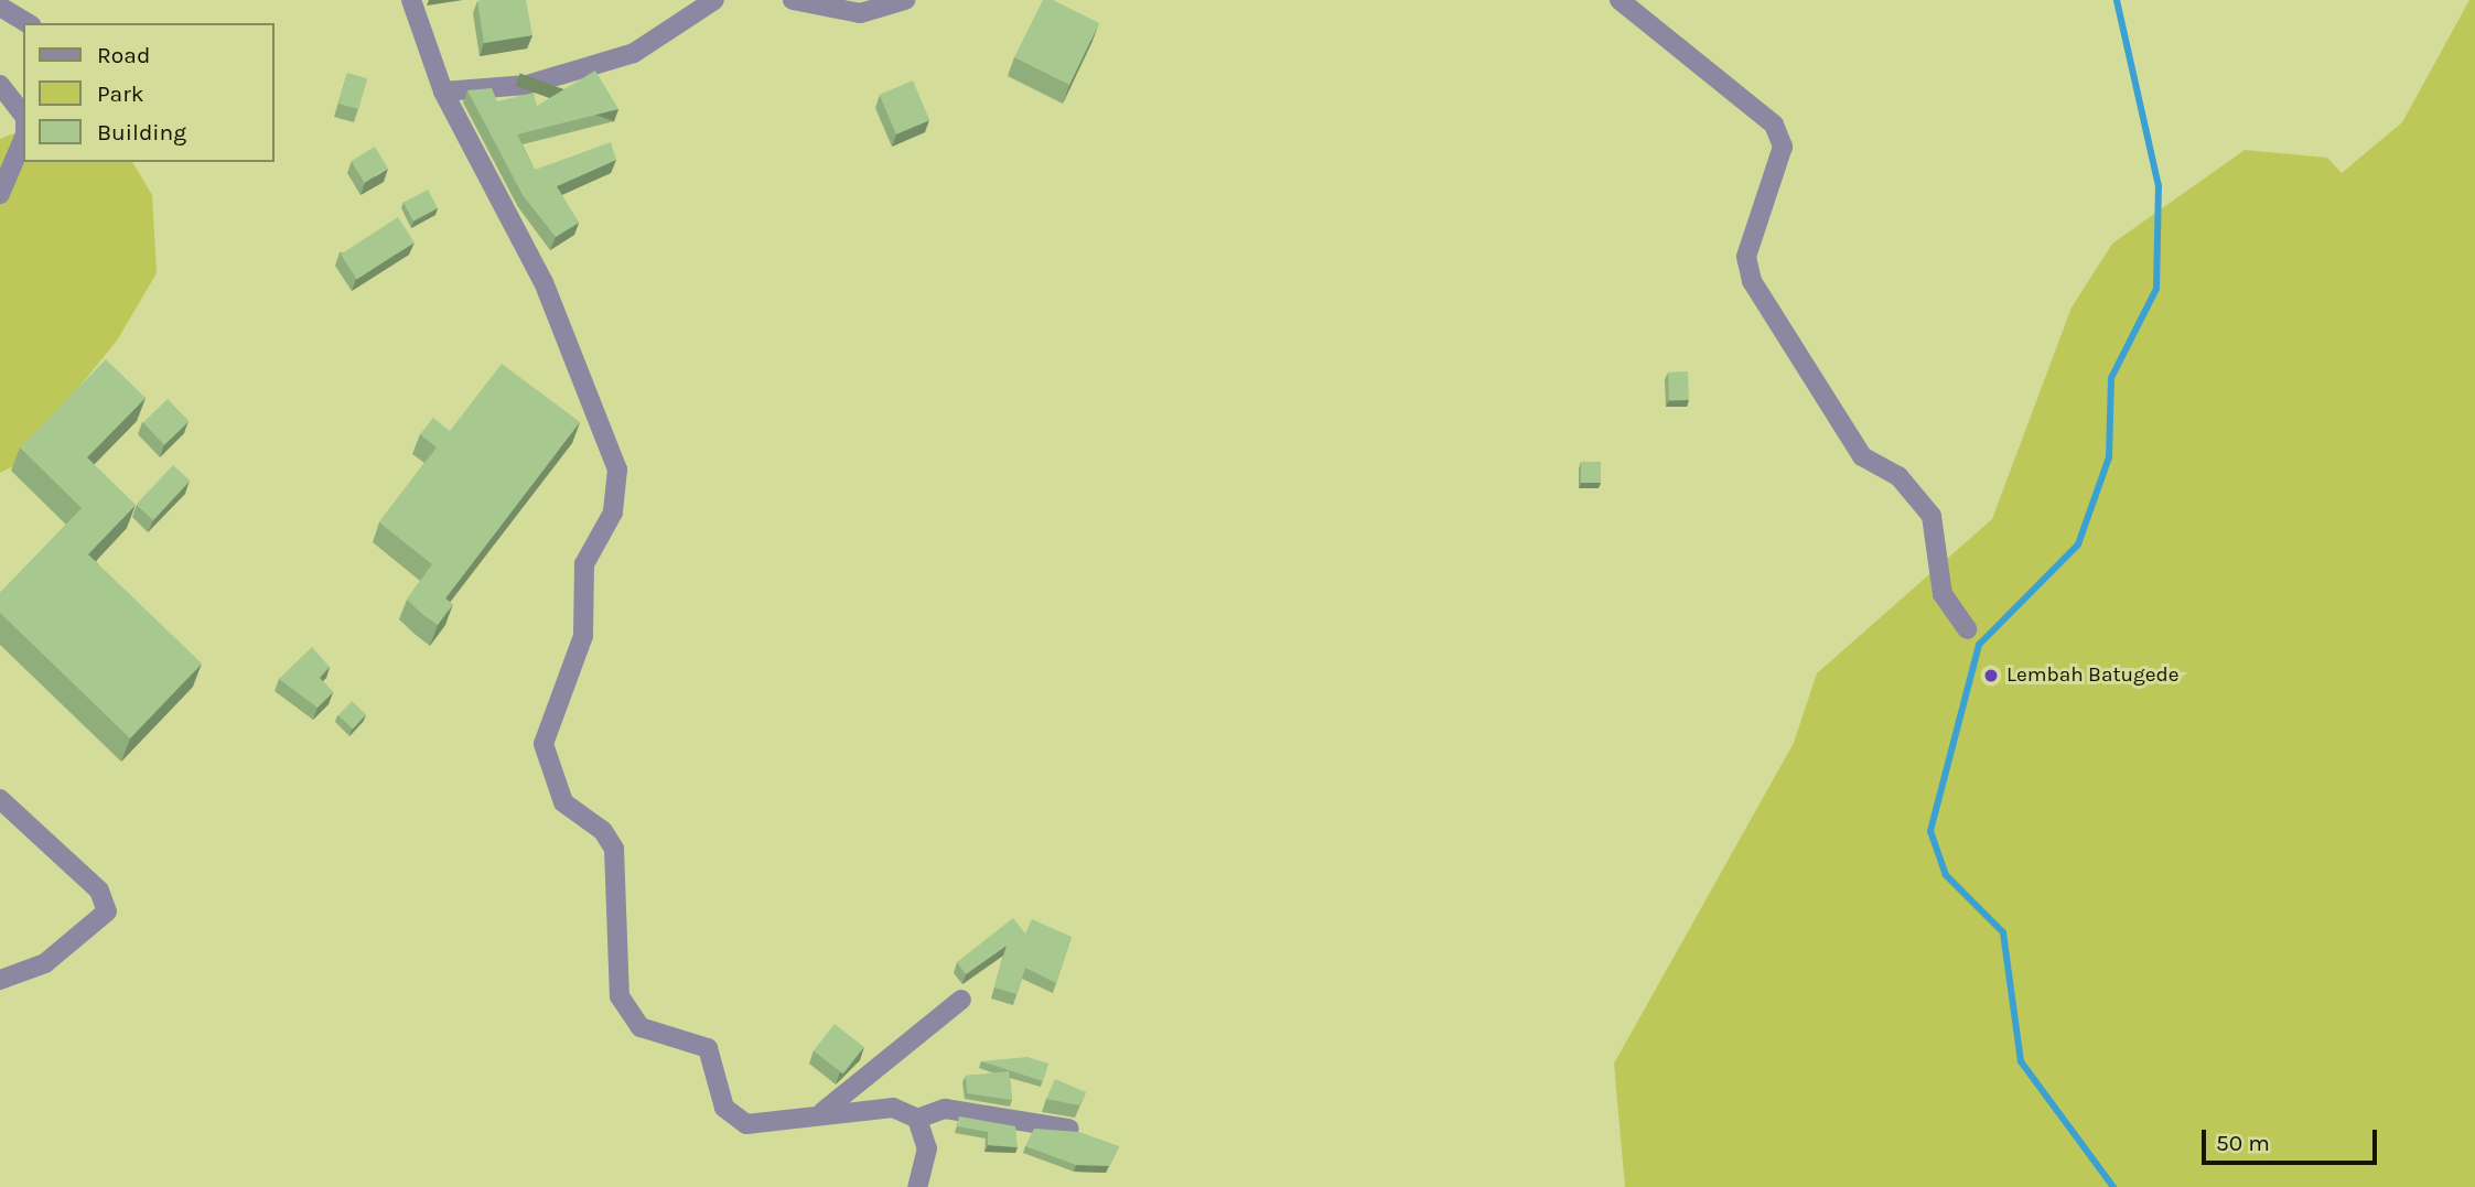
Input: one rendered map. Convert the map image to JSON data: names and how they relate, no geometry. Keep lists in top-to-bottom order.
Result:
{
  "places": ["Lembah Batugede"],
  "legend": ["Road", "Park", "Building"],
  "scale_bar": "50 m"
}
